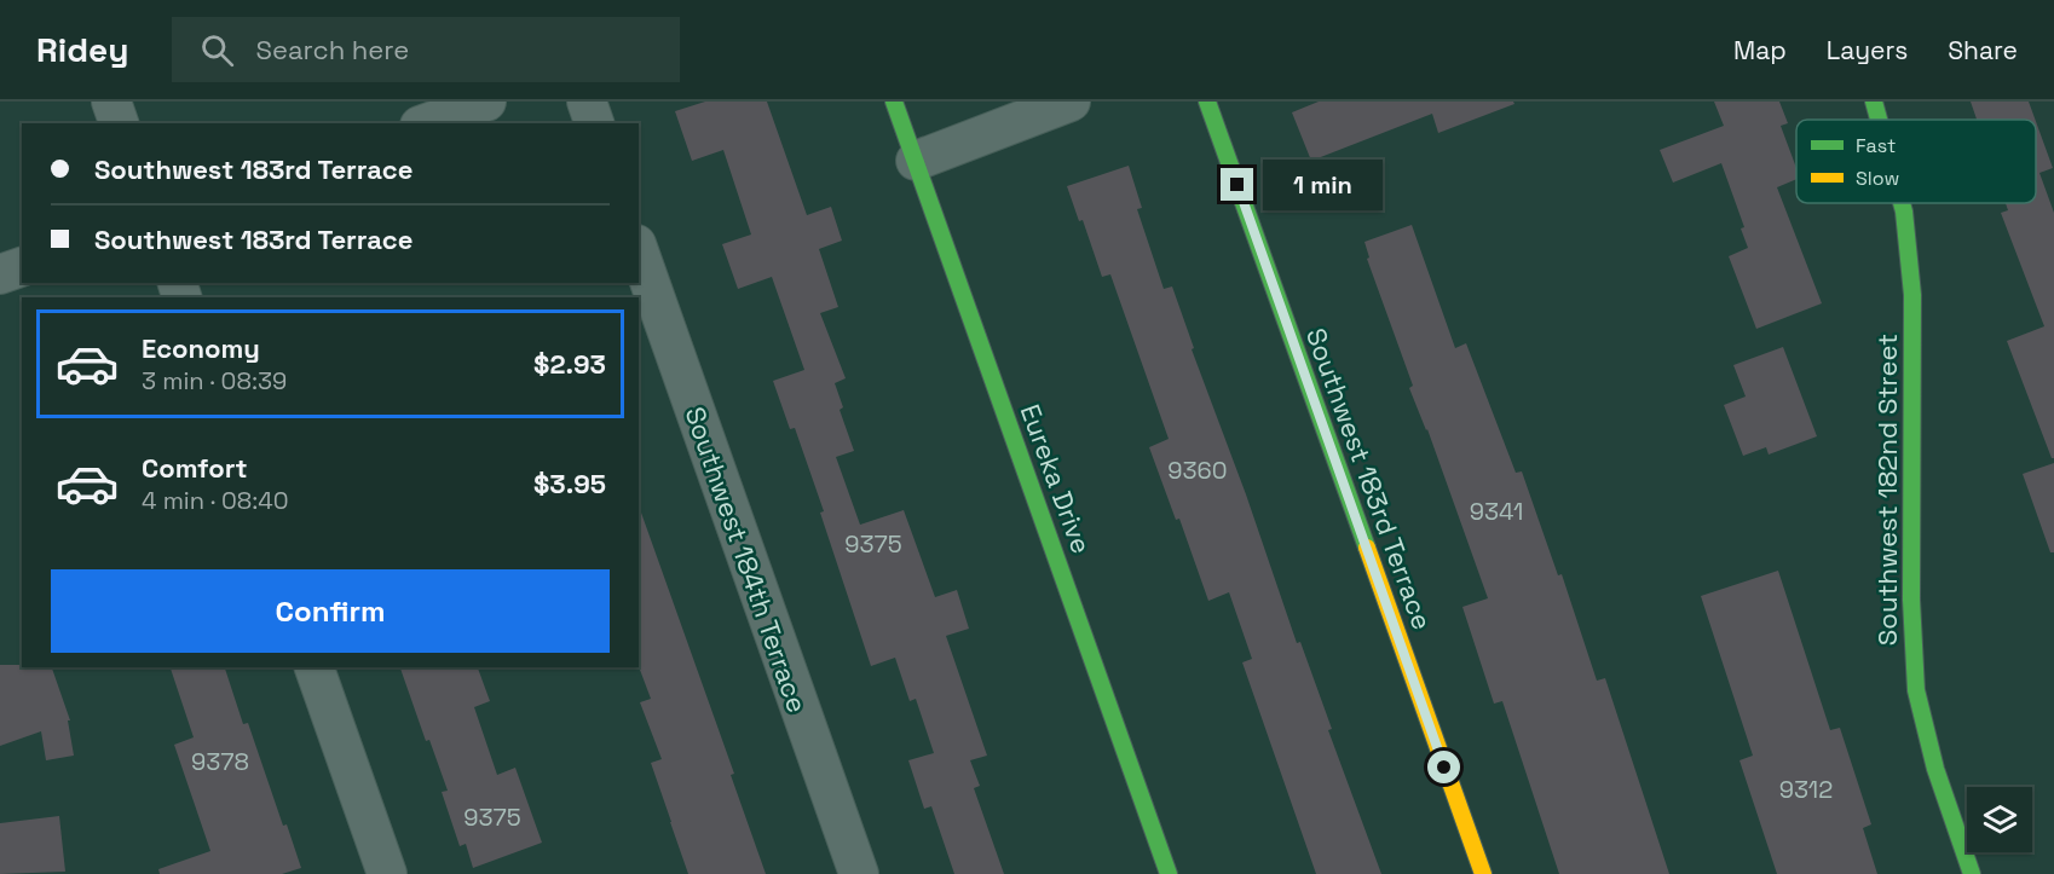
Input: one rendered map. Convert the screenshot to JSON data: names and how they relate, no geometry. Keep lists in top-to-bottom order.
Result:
{
  "streets": {
    "street": [
      "Eureka Drive",
      "Southwest 183rd Terrace",
      "Southwest 182nd Street",
      "Southwest 184th Terrace"
    ]
  },
  "house_numbers": [
    "9360",
    "9341",
    "9375",
    "9378",
    "9312",
    "9375"
  ],
  "legend": ["Fast", "Slow"],
  "page": {
    "header": "Ridey",
    "search": "Search here",
    "nav": ["Map", "Layers", "Share"],
    "banner": ["Southwest 183rd Terrace", "Southwest 183rd Terrace"],
    "bubble": "1 min",
    "list": [
      {
        "name": "Economy",
        "note": "3 min · 08:39",
        "value": "$2.93"
      },
      {
        "name": "Comfort",
        "note": "4 min · 08:40",
        "value": "$3.95"
      }
    ],
    "buttons": "Confirm"
  }
}
